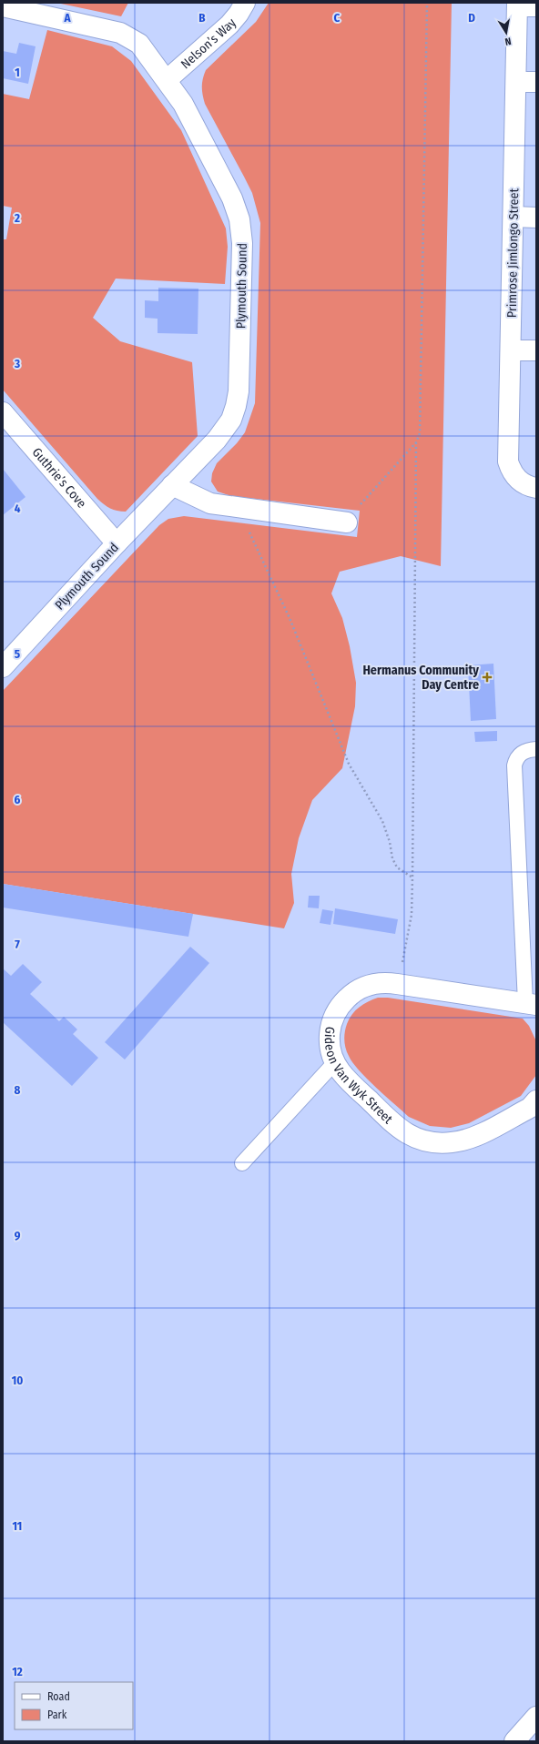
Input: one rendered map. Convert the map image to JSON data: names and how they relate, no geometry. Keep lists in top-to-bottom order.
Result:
{
  "streets": {
    "street": [
      "Nelson’s Way",
      "Primrose Jimlongo Street",
      "Plymouth Sound",
      "Guthrie’s Cove",
      "Gideon Van Wyk Street"
    ]
  },
  "crossings": [
    ["Nelson’s Way", "Plymouth Sound"],
    ["Plymouth Sound", "Guthrie’s Cove"]
  ],
  "places": {
    "health": ["Hermanus Community Day Centre"]
  },
  "legend": ["Road", "Park"],
  "north": "bottom",
  "grid": {
    "columns": [
      "A",
      "B",
      "C",
      "D"
    ],
    "rows": [
      "1",
      "2",
      "3",
      "4",
      "5",
      "6",
      "7",
      "8",
      "9",
      "10",
      "11",
      "12"
    ]
  }
}
